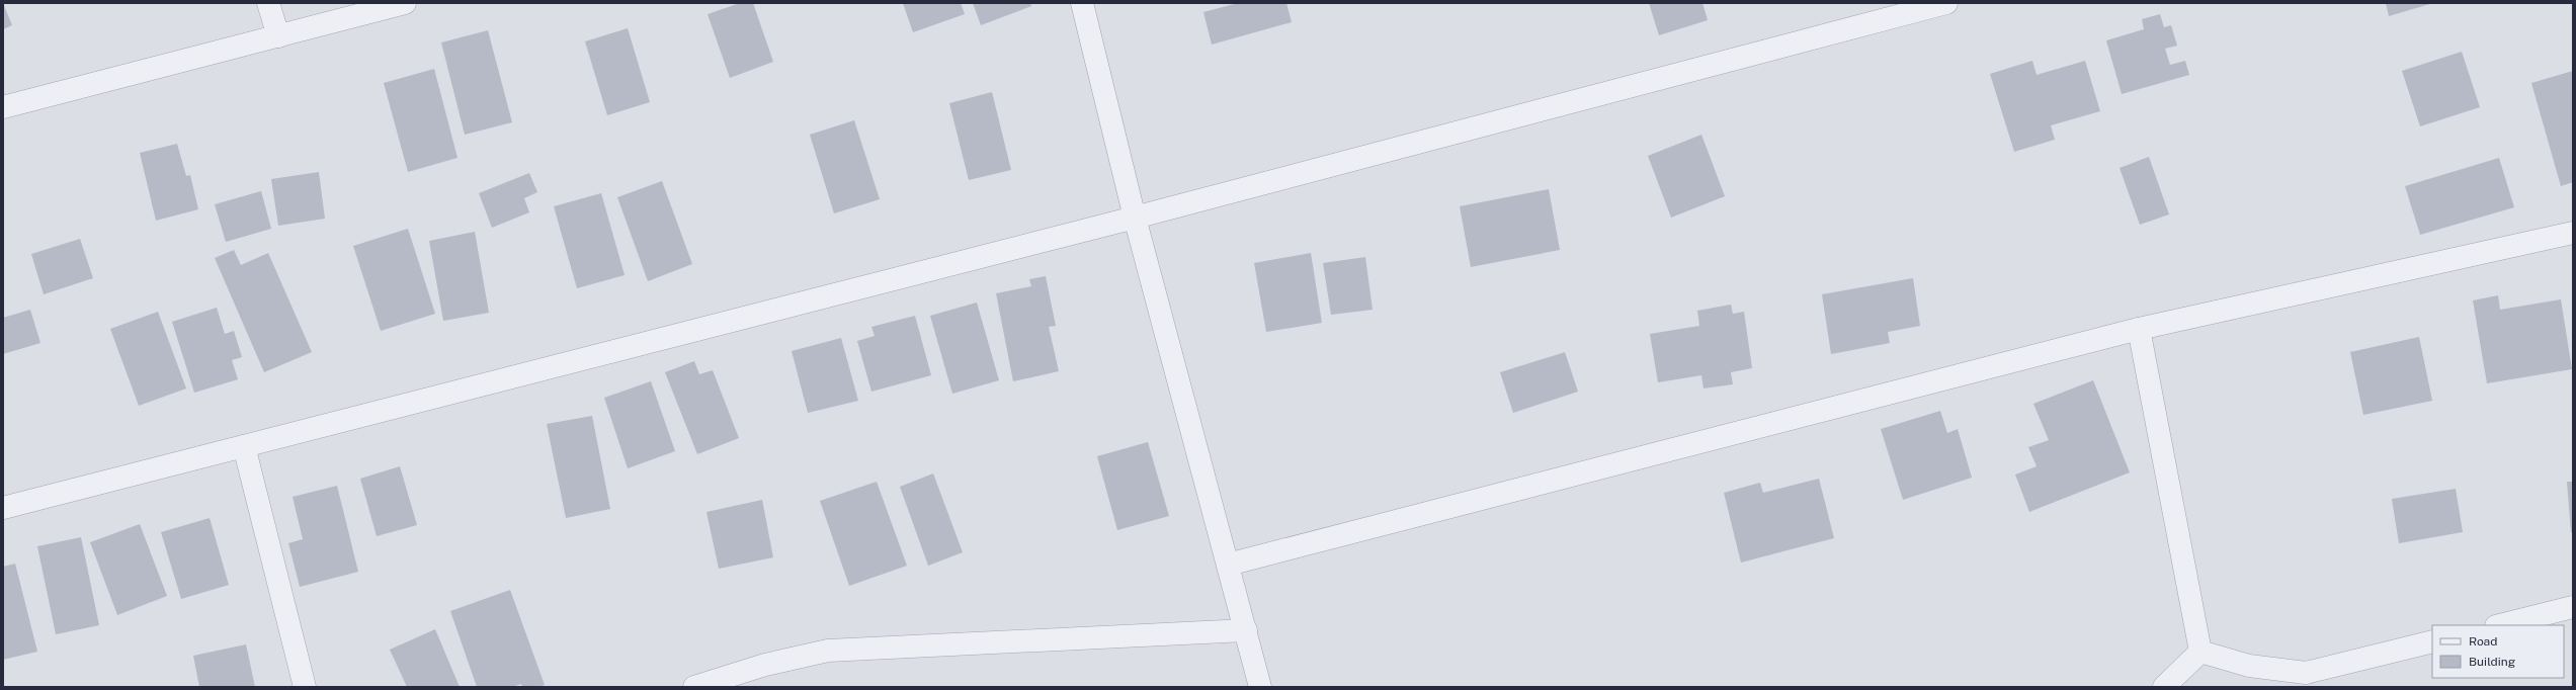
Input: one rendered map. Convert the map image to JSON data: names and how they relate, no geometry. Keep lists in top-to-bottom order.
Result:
{
  "legend": ["Road", "Building"]
}
